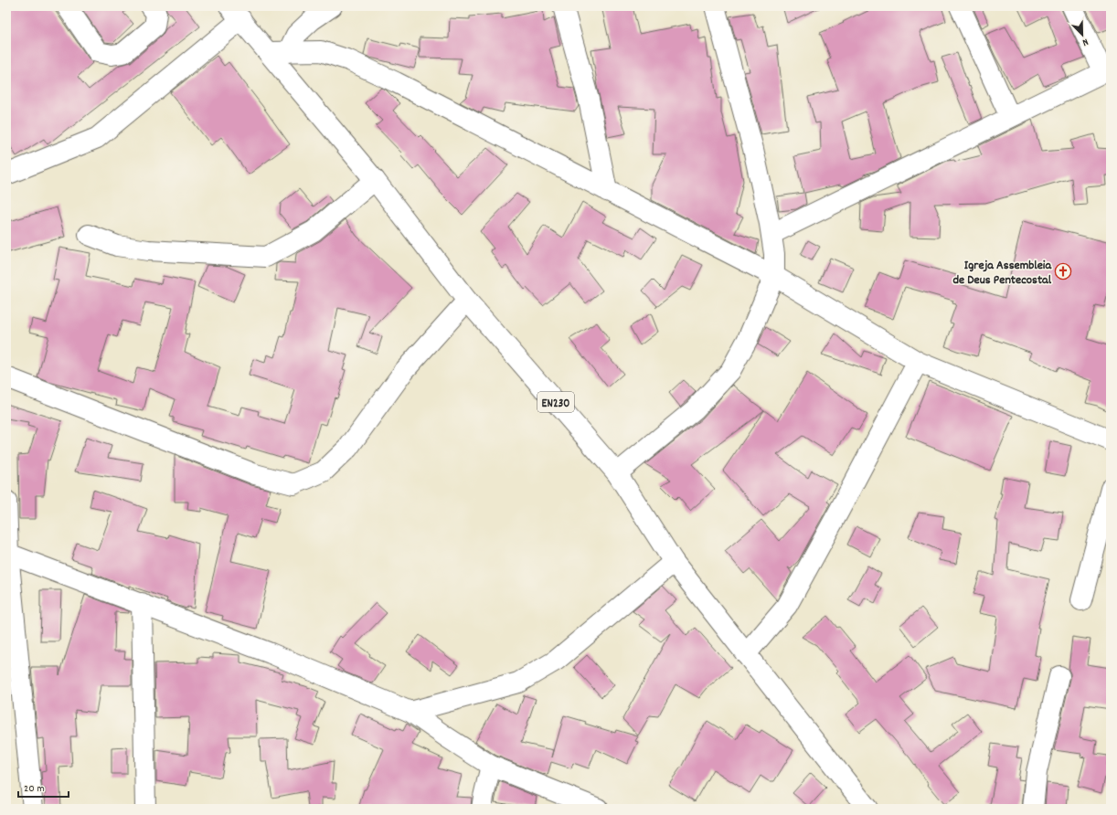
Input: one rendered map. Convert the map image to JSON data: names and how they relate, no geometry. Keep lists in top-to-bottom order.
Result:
{
  "streets": {
    "street": ["EN230"]
  },
  "places": {
    "church": ["Igreja Assembleia de Deus Pentecostal"]
  },
  "scale_bar": "20 m",
  "north": "bottom right"
}
